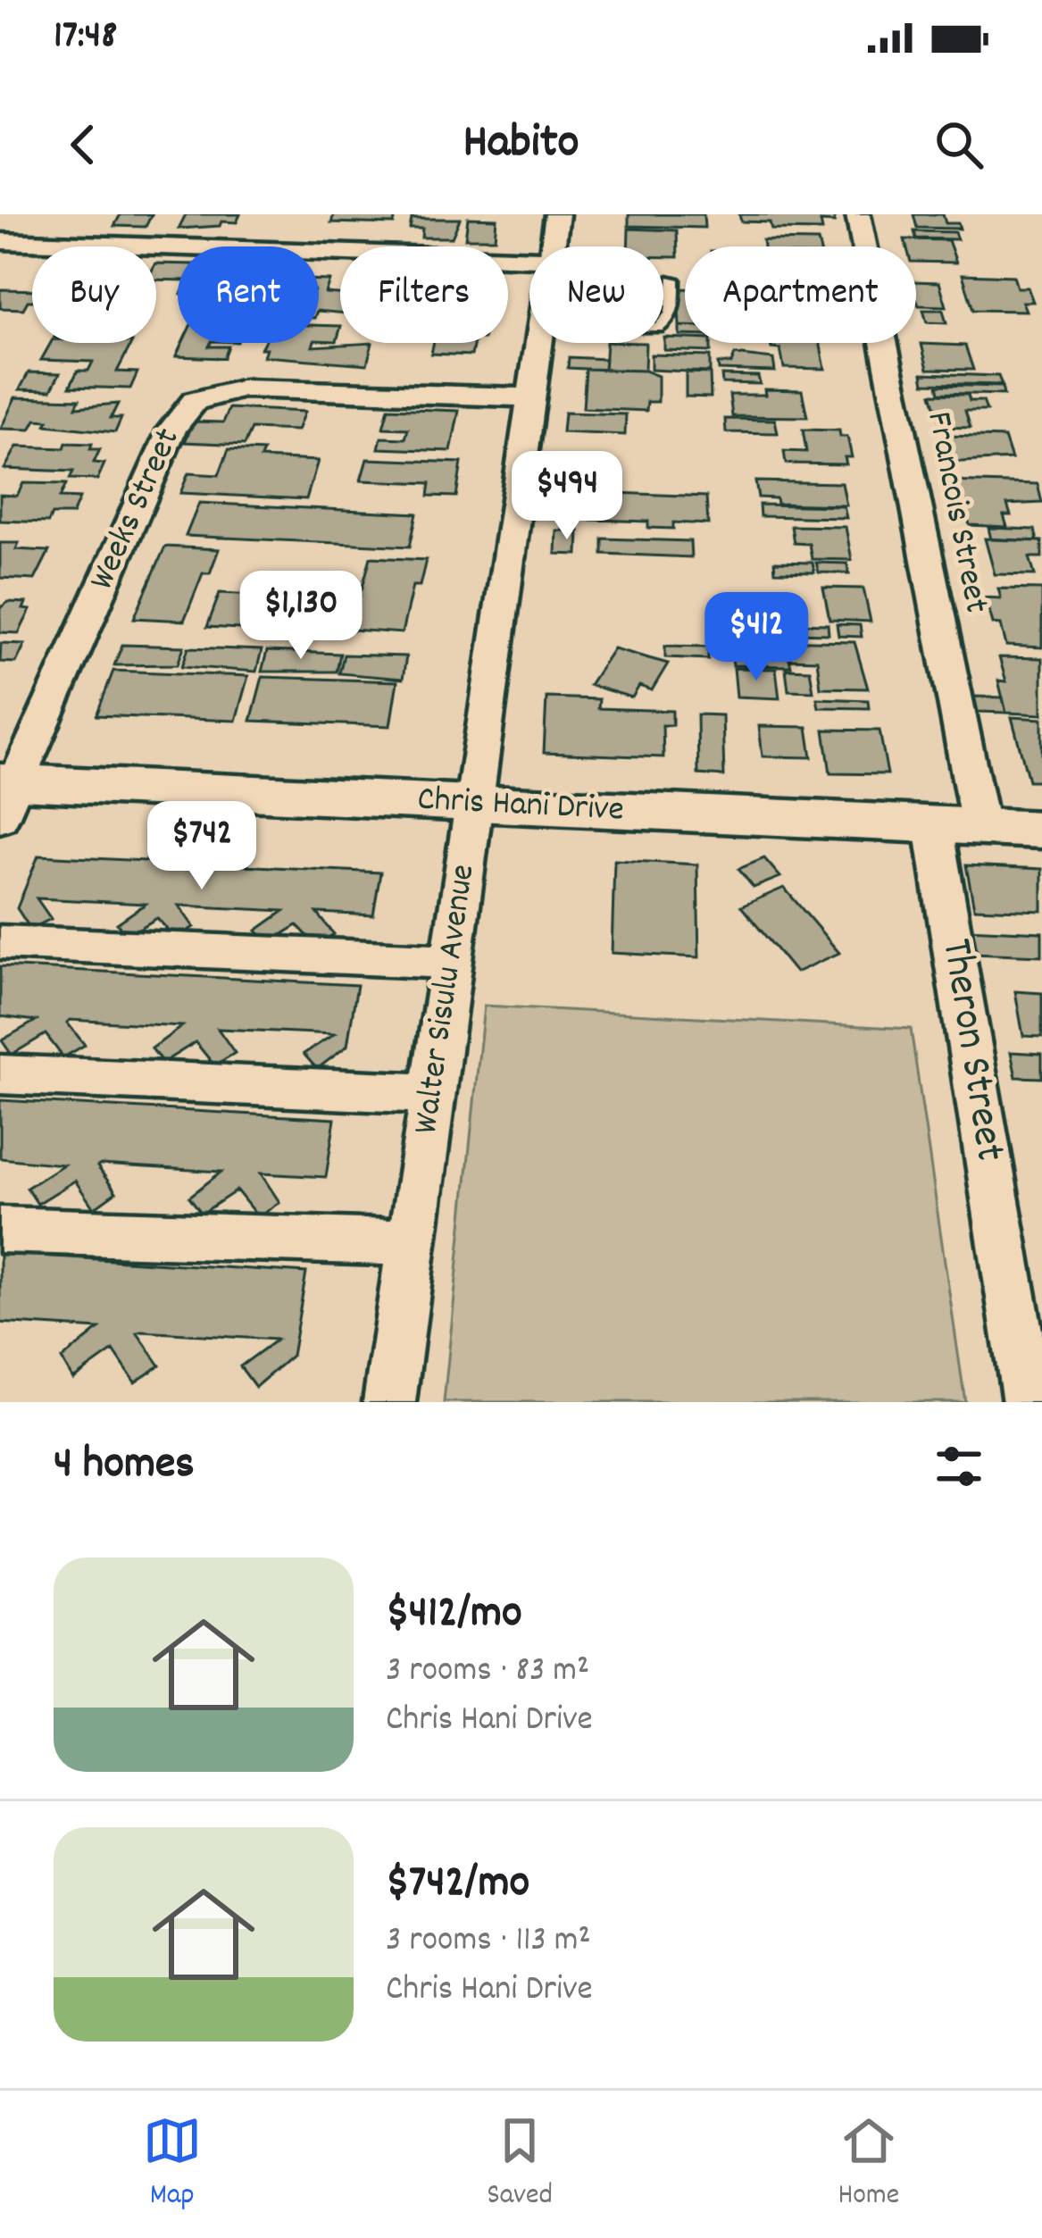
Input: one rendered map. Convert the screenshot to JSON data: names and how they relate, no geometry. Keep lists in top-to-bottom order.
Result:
{
  "streets": {
    "street": [
      "Weeks Street",
      "Francois Street",
      "Chris Hani Drive",
      "Walter Sisulu Avenue",
      "Theron Street"
    ]
  },
  "crossings": [
    ["Weeks Street", "Chris Hani Drive"],
    ["Weeks Street", "Walter Sisulu Avenue"],
    ["Francois Street", "Chris Hani Drive"],
    ["Francois Street", "Theron Street"],
    ["Chris Hani Drive", "Walter Sisulu Avenue"],
    ["Chris Hani Drive", "Theron Street"]
  ],
  "page": {
    "status": "17:48",
    "header": "Habito",
    "chip": [
      "Buy",
      "Rent",
      "Filters",
      "New",
      "Apartment"
    ],
    "price": [
      "$494",
      "$1,130",
      "$412",
      "$742"
    ],
    "heading": "4 homes",
    "list": [
      {
        "name": "$412/mo",
        "note": "3 rooms · 83 m² · Chris Hani Drive"
      },
      {
        "name": "$742/mo",
        "note": "3 rooms · 113 m² · Chris Hani Drive"
      }
    ],
    "tabs": ["Map", "Saved", "Home"]
  }
}
